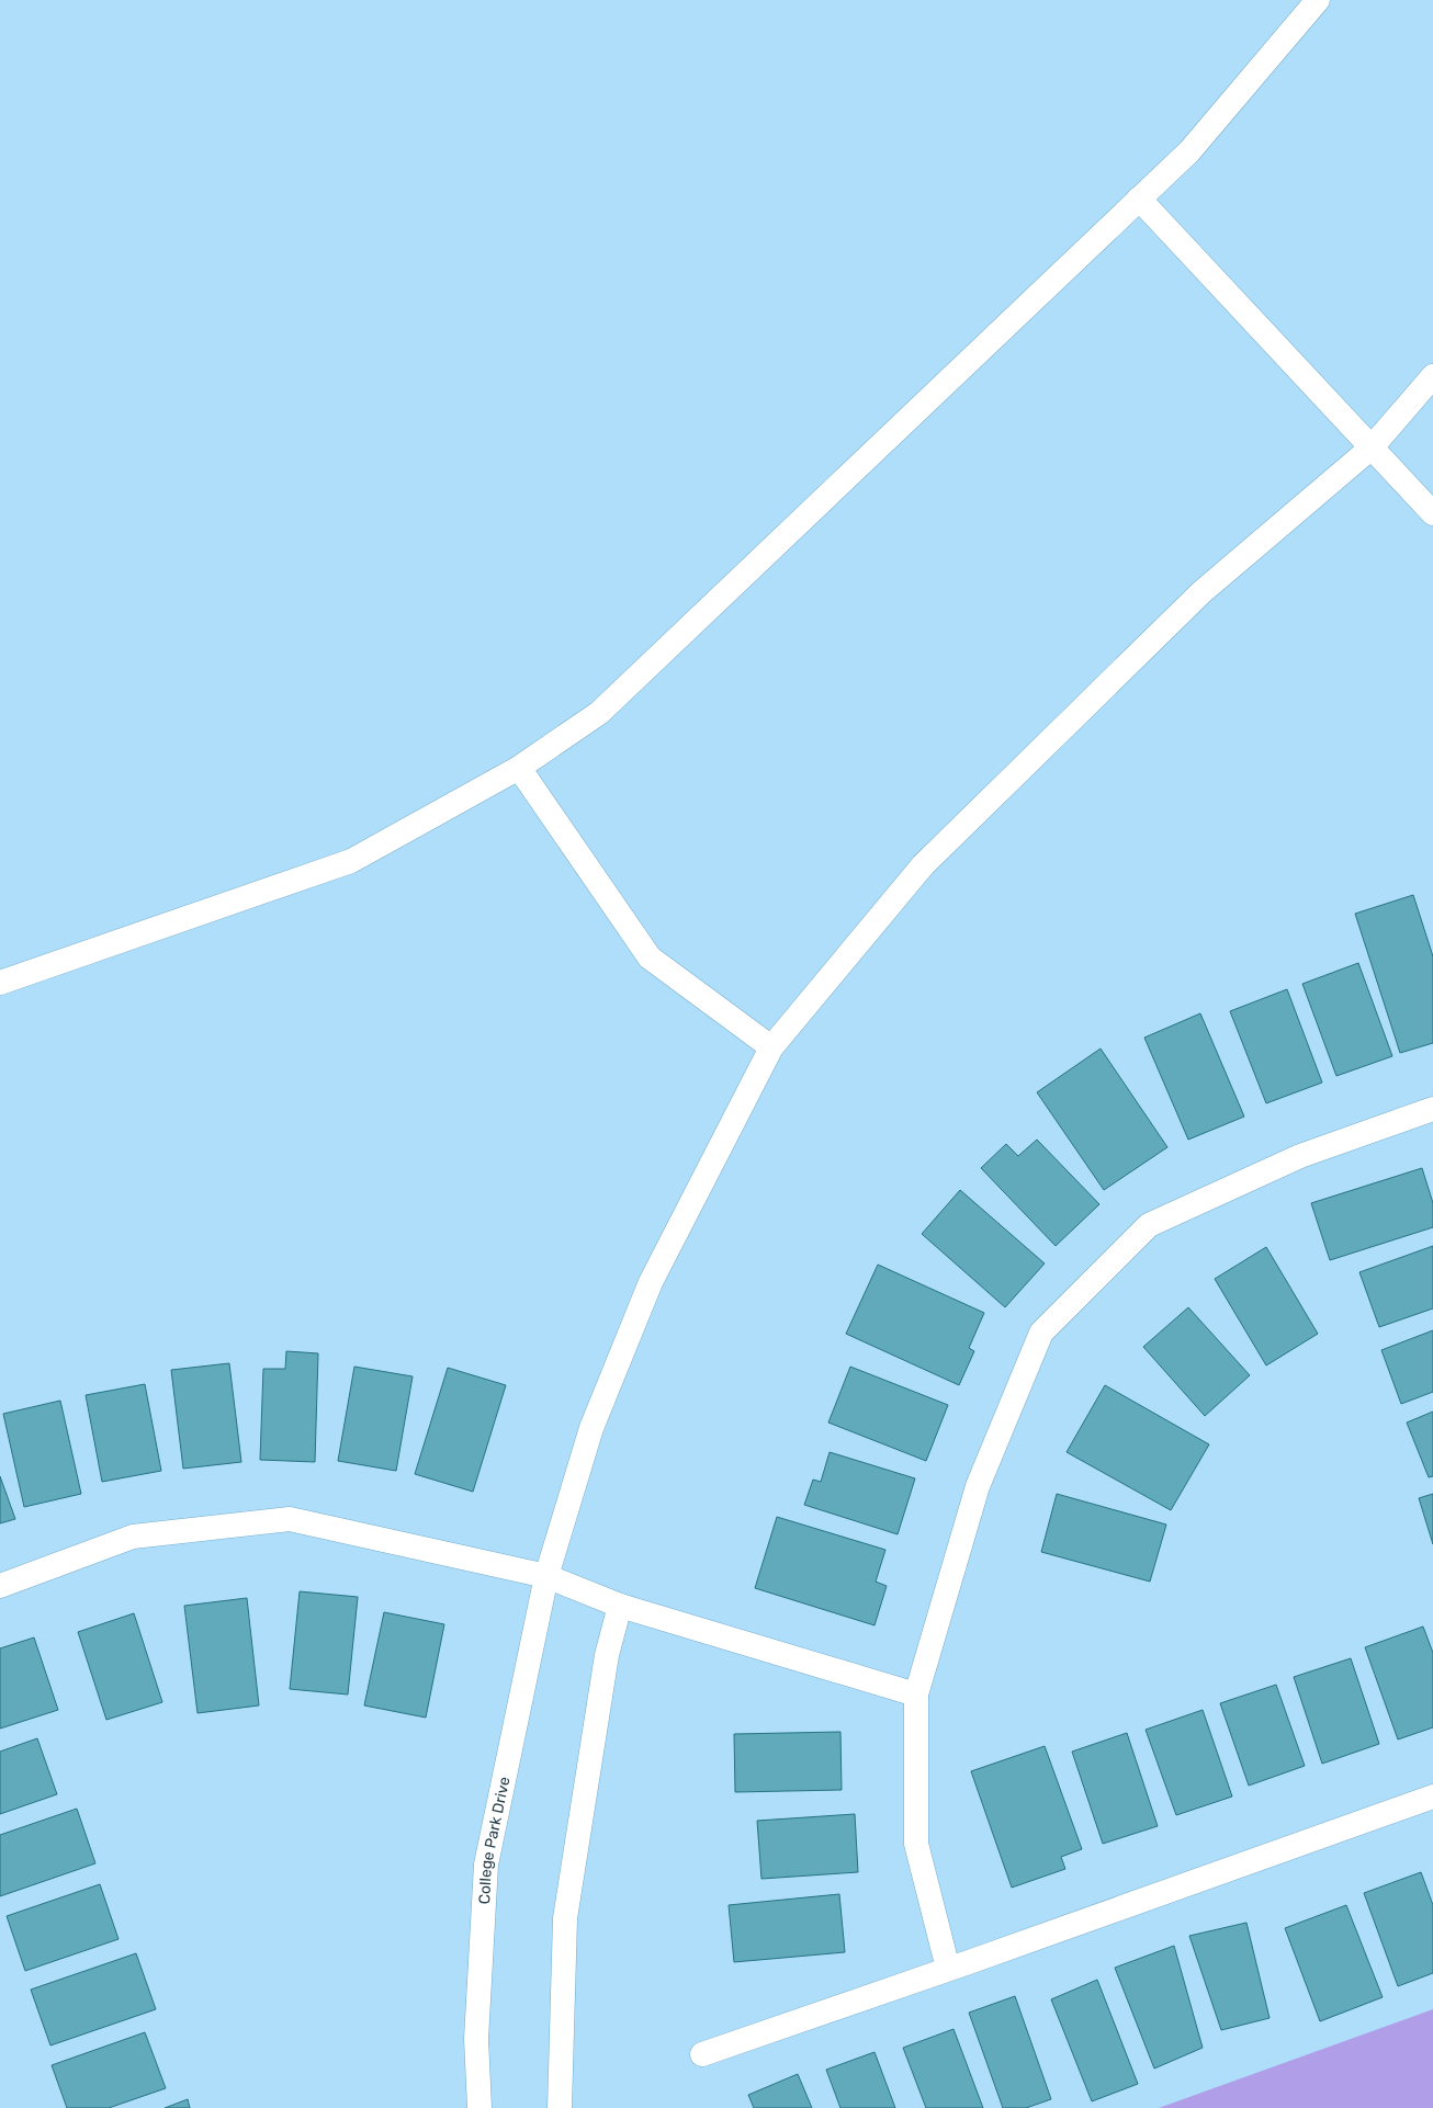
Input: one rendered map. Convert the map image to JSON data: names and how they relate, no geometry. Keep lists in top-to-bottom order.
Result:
{
  "streets": {
    "street": ["College Park Drive"]
  }
}
